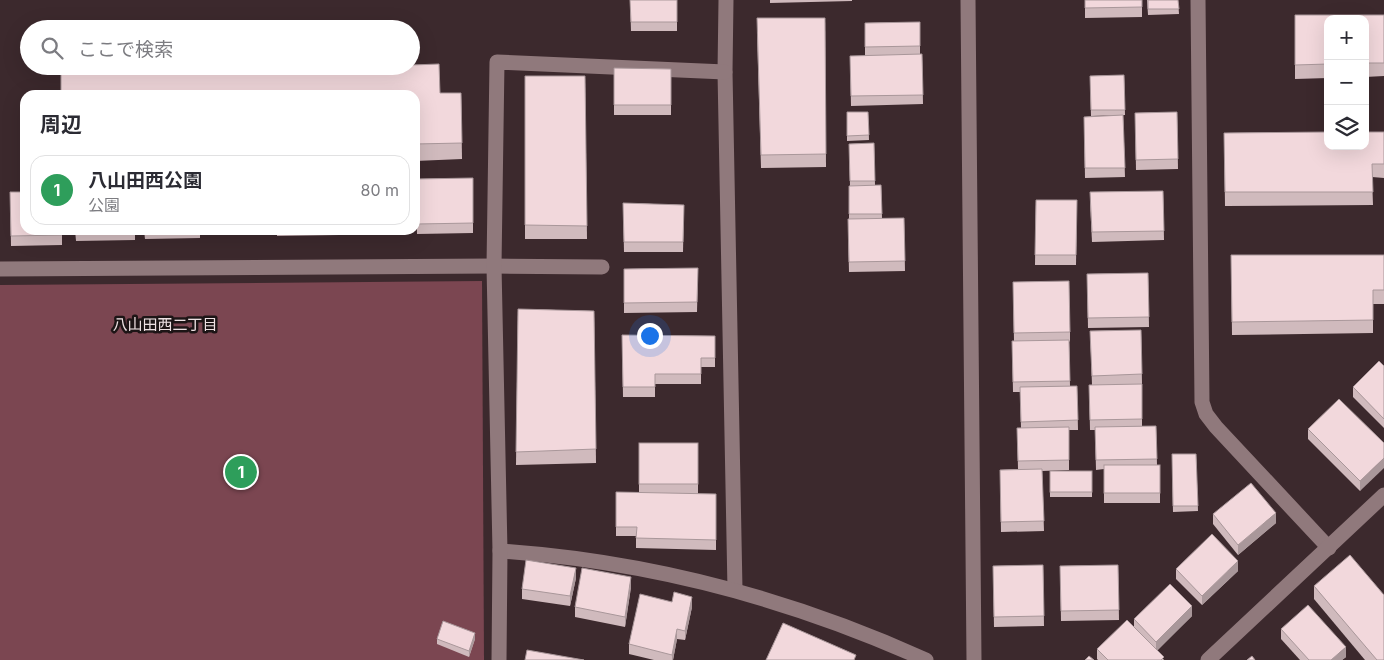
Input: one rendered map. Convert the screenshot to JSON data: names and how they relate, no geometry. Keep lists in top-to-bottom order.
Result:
{
  "districts": ["八山田西二丁目"],
  "page": {
    "map_buttons": ["+", "−"],
    "search": "ここで検索",
    "heading": "周辺",
    "list": [
      {
        "mark": "1",
        "name": "八山田西公園",
        "note": "公園",
        "value": "80 m"
      }
    ],
    "pins": "1"
  }
}
